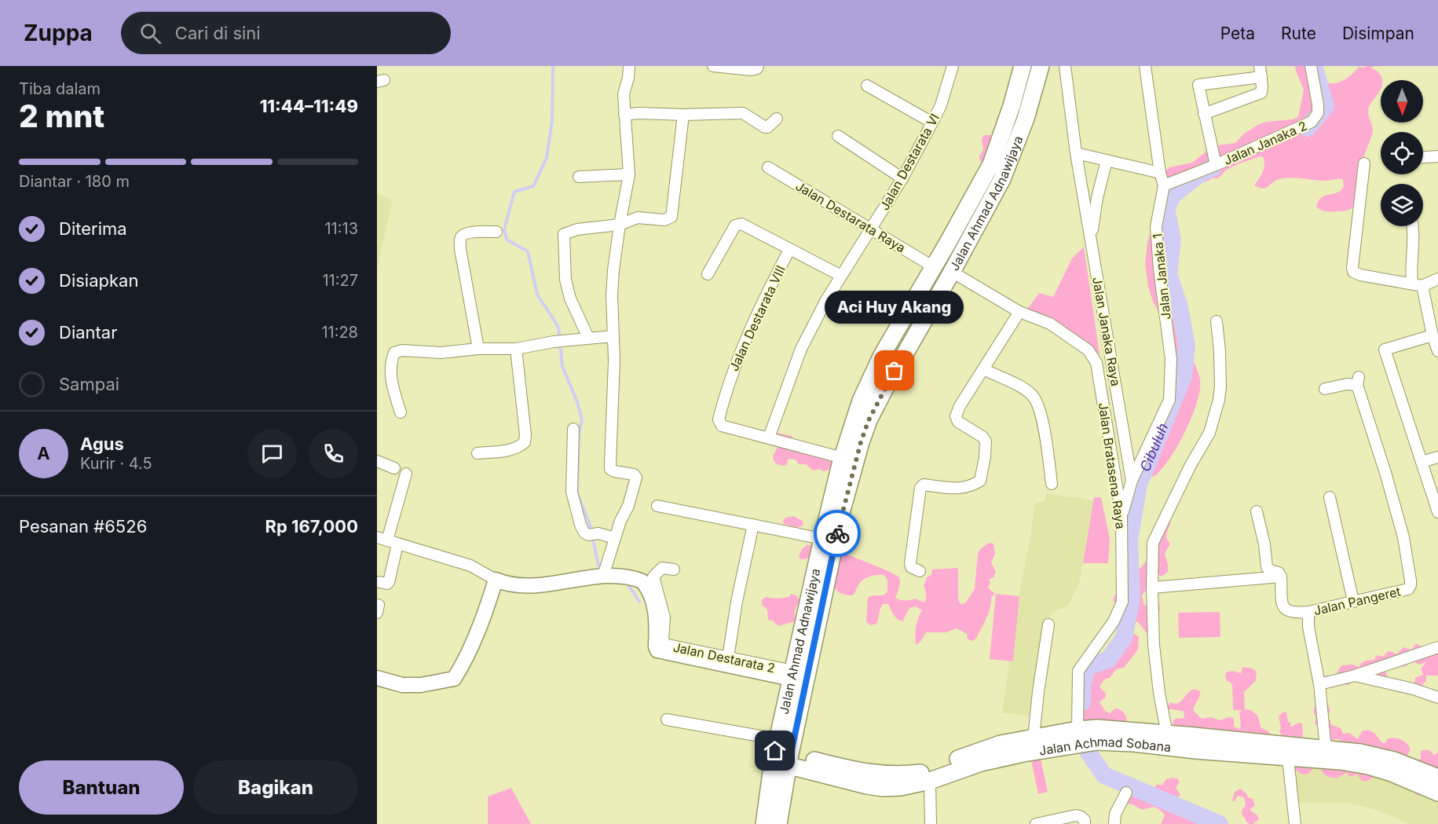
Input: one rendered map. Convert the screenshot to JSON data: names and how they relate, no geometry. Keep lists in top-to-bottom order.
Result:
{
  "streets": {
    "main road": ["Jalan Ahmad Adnawijaya", "Jalan Achmad Sobana"],
    "street": [
      "Jalan Janaka 2",
      "Jalan Destarata VI",
      "Jalan Destarata Raya",
      "Jalan Janaka 1",
      "Jalan Destarata VIII",
      "Jalan Janaka Raya",
      "Jalan Bratasena Raya",
      "Jalan Pangeret",
      "Jalan Destarata 2"
    ]
  },
  "crossings": [
    ["Jalan Janaka 2", "Jalan Janaka 1"],
    ["Jalan Destarata VI", "Jalan Destarata Raya"],
    ["Jalan Destarata VI", "Jalan Destarata VIII"],
    ["Jalan Ahmad Adnawijaya", "Jalan Destarata Raya"],
    ["Jalan Ahmad Adnawijaya", "Jalan Destarata VIII"],
    ["Jalan Ahmad Adnawijaya", "Jalan Bratasena Raya"],
    ["Jalan Ahmad Adnawijaya", "Jalan Destarata 2"],
    ["Jalan Ahmad Adnawijaya", "Jalan Achmad Sobana"],
    ["Jalan Janaka 1", "Jalan Janaka Raya"],
    ["Jalan Janaka 1", "Jalan Bratasena Raya"],
    ["Jalan Bratasena Raya", "Jalan Achmad Sobana"],
    ["Jalan Pangeret", "Jalan Achmad Sobana"]
  ],
  "water": ["Cibuluh"],
  "places": ["Aci Huy Akang"],
  "north": "bottom",
  "page": {
    "header": "Zuppa",
    "search": "Cari di sini",
    "nav": ["Peta", "Rute", "Disimpan"],
    "heading": ["2 mnt", "Tiba dalam", "11:44–11:49"],
    "panel": [
      "Agus",
      "Kurir · 4.5",
      "Pesanan #6526",
      "Rp 167,000"
    ],
    "bar": "Diantar · 180 m",
    "list": [
      ["Diterima", "11:13"],
      ["Disiapkan", "11:27"],
      ["Diantar", "11:28"],
      "Sampai"
    ],
    "bubble": "Aci Huy Akang",
    "round": "A",
    "buttons": ["Bantuan", "Bagikan"]
  }
}
